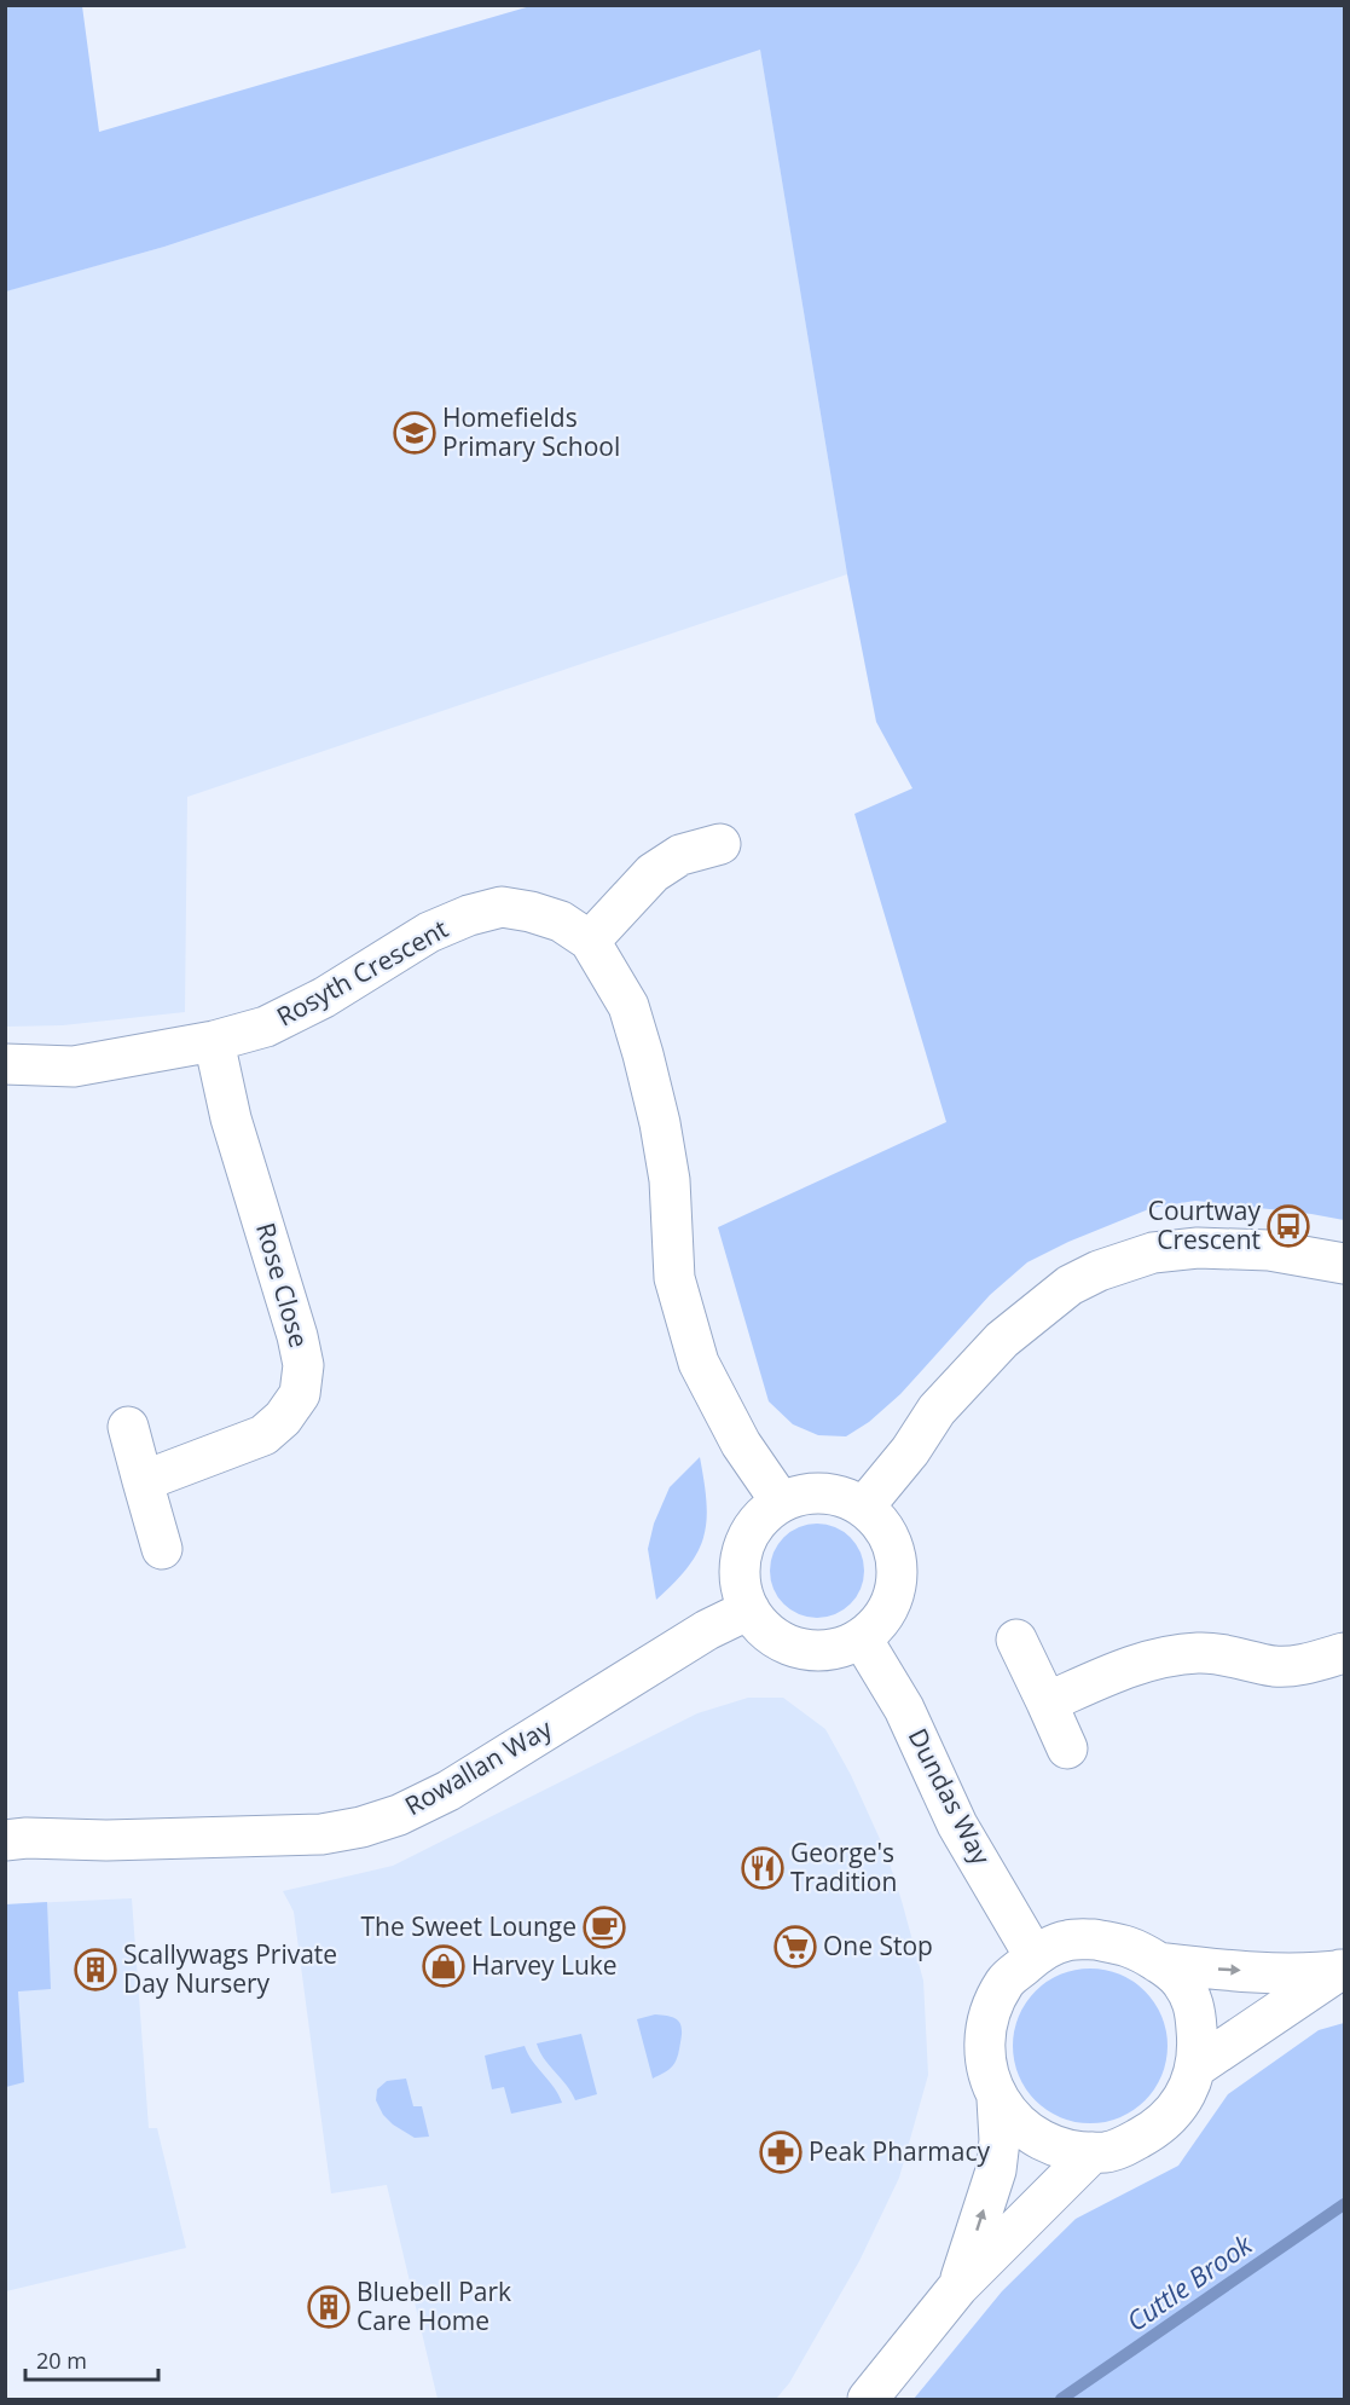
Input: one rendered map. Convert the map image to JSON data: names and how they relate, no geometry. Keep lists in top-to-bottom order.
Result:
{
  "streets": {
    "street": [
      "Rosyth Crescent",
      "Rose Close",
      "Rowallan Way",
      "Dundas Way"
    ]
  },
  "crossings": [
    ["Rosyth Crescent", "Rose Close"],
    ["Rosyth Crescent", "Rowallan Way"],
    ["Rosyth Crescent", "Dundas Way"],
    ["Rowallan Way", "Dundas Way"]
  ],
  "water": ["Cuttle Brook"],
  "places": {
    "school or university": ["Homefields Primary School"],
    "bus stop": ["Courtway Crescent"],
    "restaurant": ["George's Tradition"],
    "cafe": ["The Sweet Lounge"],
    "supermarket": ["One Stop"],
    "shop": ["Harvey Luke"],
    "building": ["Scallywags Private Day Nursery", "Bluebell Park Care Home"],
    "pharmacy": ["Peak Pharmacy"]
  },
  "scale_bar": "20 m"
}
